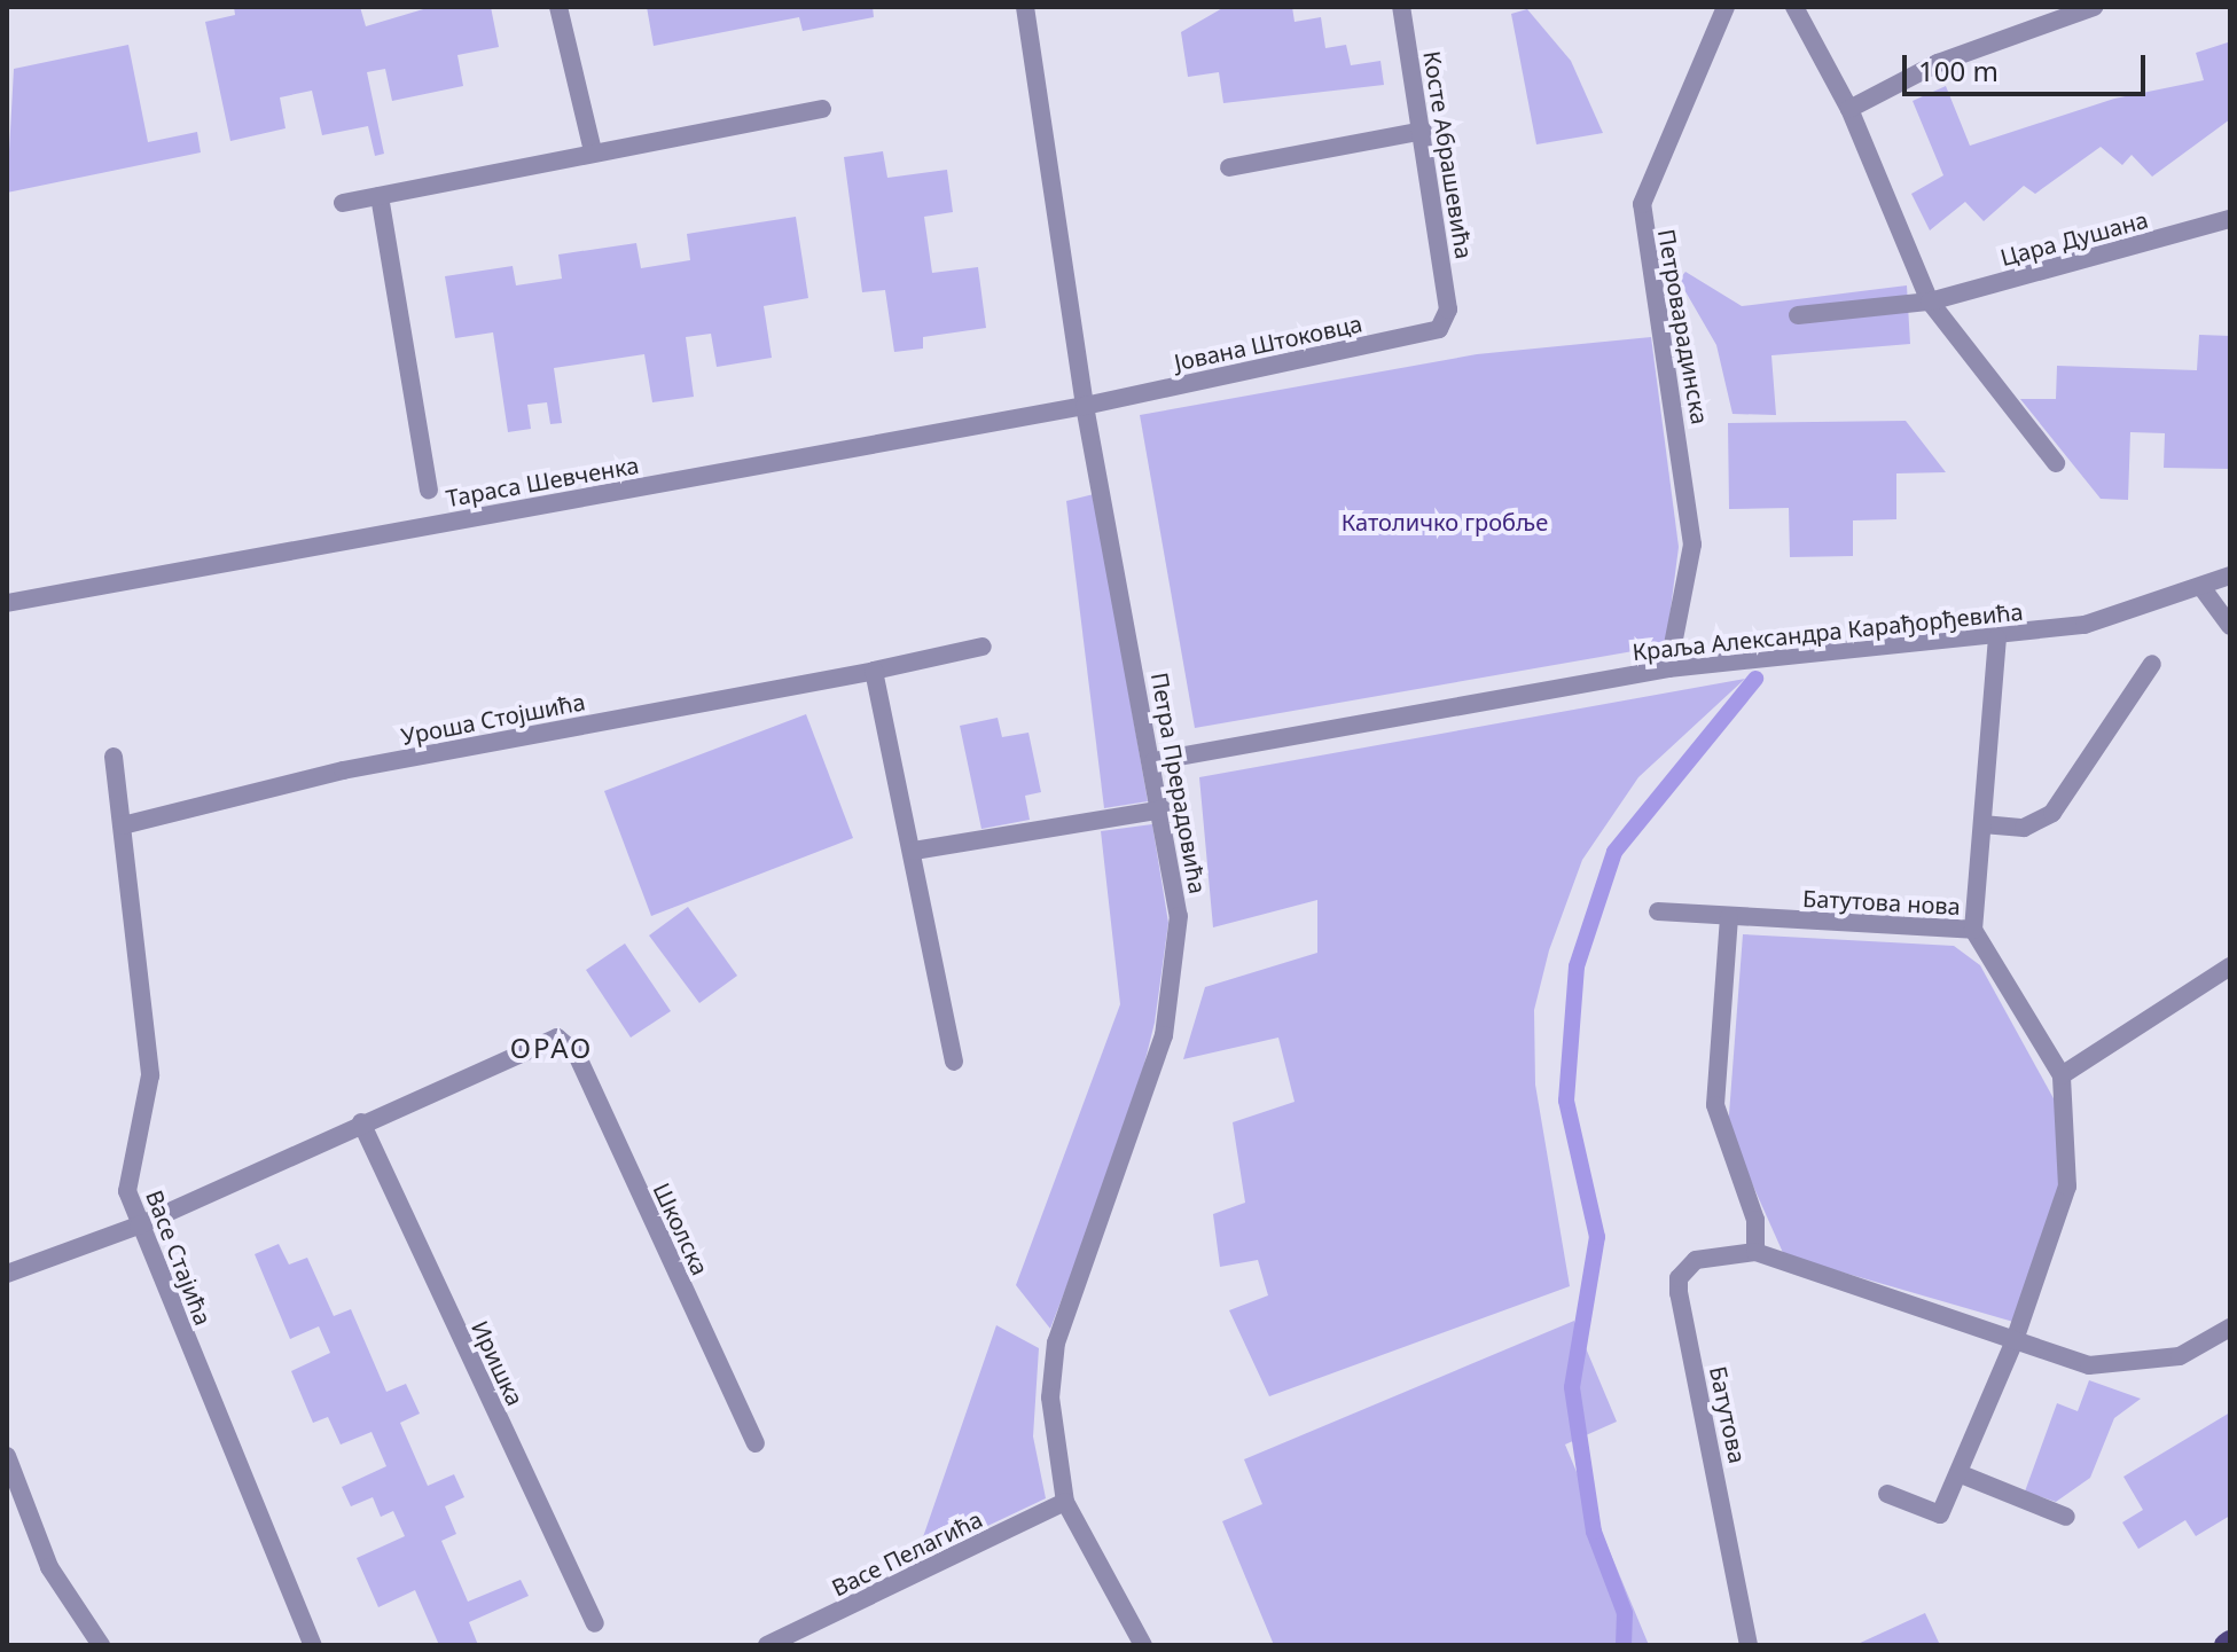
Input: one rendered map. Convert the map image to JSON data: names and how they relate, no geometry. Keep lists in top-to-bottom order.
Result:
{
  "streets": {
    "street": [
      "Косте Абрашевића",
      "Цара Душана",
      "Петроварадинска",
      "Јована Штоковца",
      "Тараса Шевченка",
      "Краља Александра Карађорђевића",
      "Уроша Стојшића",
      "Петра Прерадовића",
      "Батутова нова",
      "Школска",
      "Васе Стајића",
      "Иришка",
      "Батутова",
      "Васе Пелагића"
    ]
  },
  "crossings": [
    ["Косте Абрашевића", "Јована Штоковца"],
    ["Петроварадинска", "Краља Александра Карађорђевића"],
    ["Јована Штоковца", "Тараса Шевченка"],
    ["Јована Штоковца", "Петра Прерадовића"],
    ["Тараса Шевченка", "Петра Прерадовића"],
    ["Краља Александра Карађорђевића", "Петра Прерадовића"],
    ["Уроша Стојшића", "Васе Стајића"],
    ["Петра Прерадовића", "Васе Пелагића"],
    ["Школска", "Иришка"]
  ],
  "districts": ["ОРАО"],
  "parks": ["Католичко гробље"],
  "scale_bar": "100 m"
}
